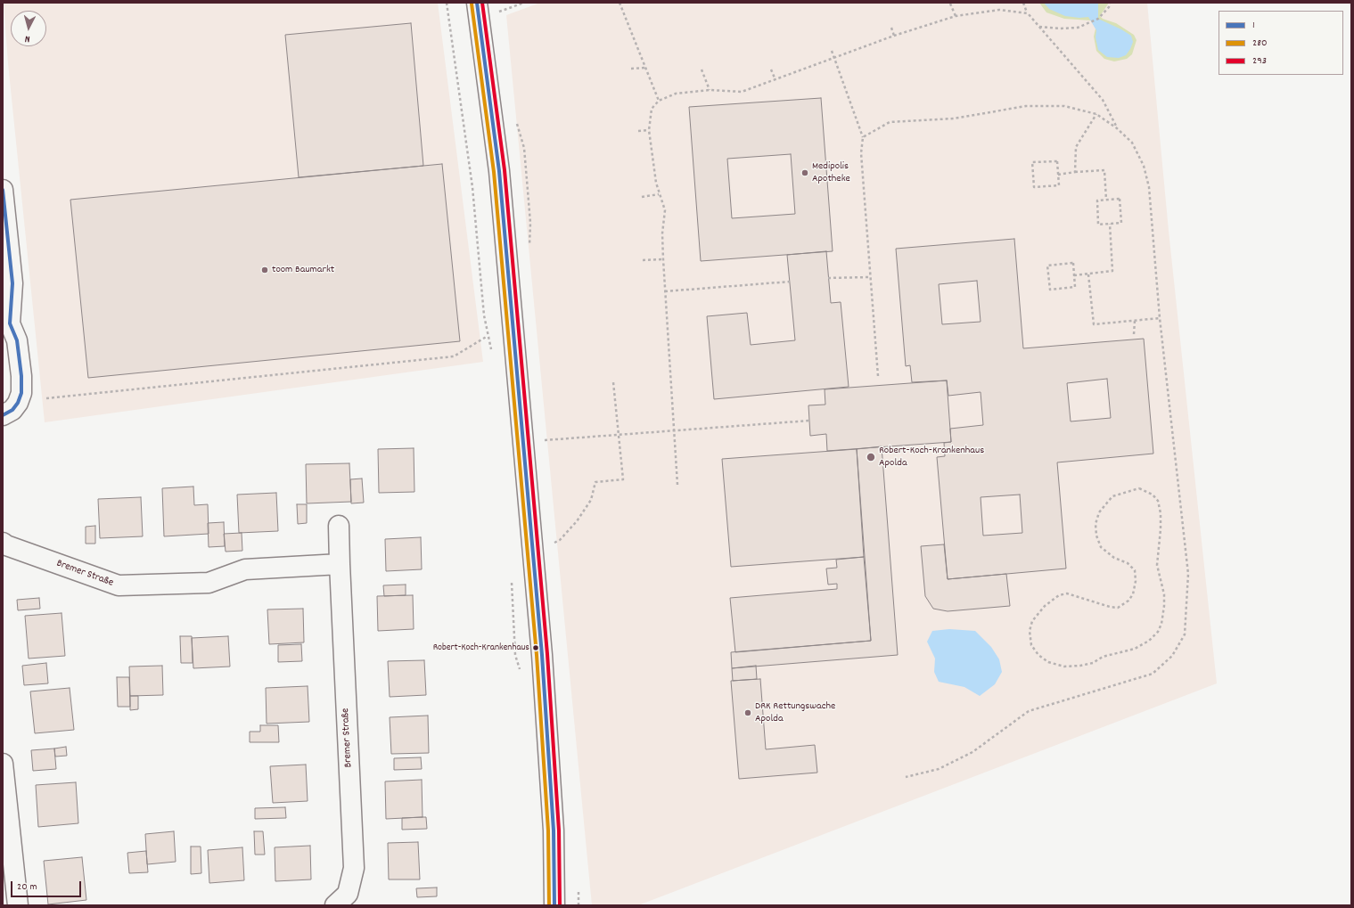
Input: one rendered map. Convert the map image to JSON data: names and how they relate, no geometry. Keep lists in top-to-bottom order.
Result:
{
  "streets": {
    "street": ["Bremer Straße"]
  },
  "places": [
    "Medipolis Apotheke",
    "toom Baumarkt",
    "Robert-Koch-Krankenhaus Apolda",
    "Robert-Koch-Krankenhaus",
    "DRK Rettungswache Apolda"
  ],
  "lines": ["transit line 1", "transit line 293", "transit line 280"],
  "legend": ["1", "280", "293"],
  "scale_bar": "20 m",
  "north": "bottom"
}
